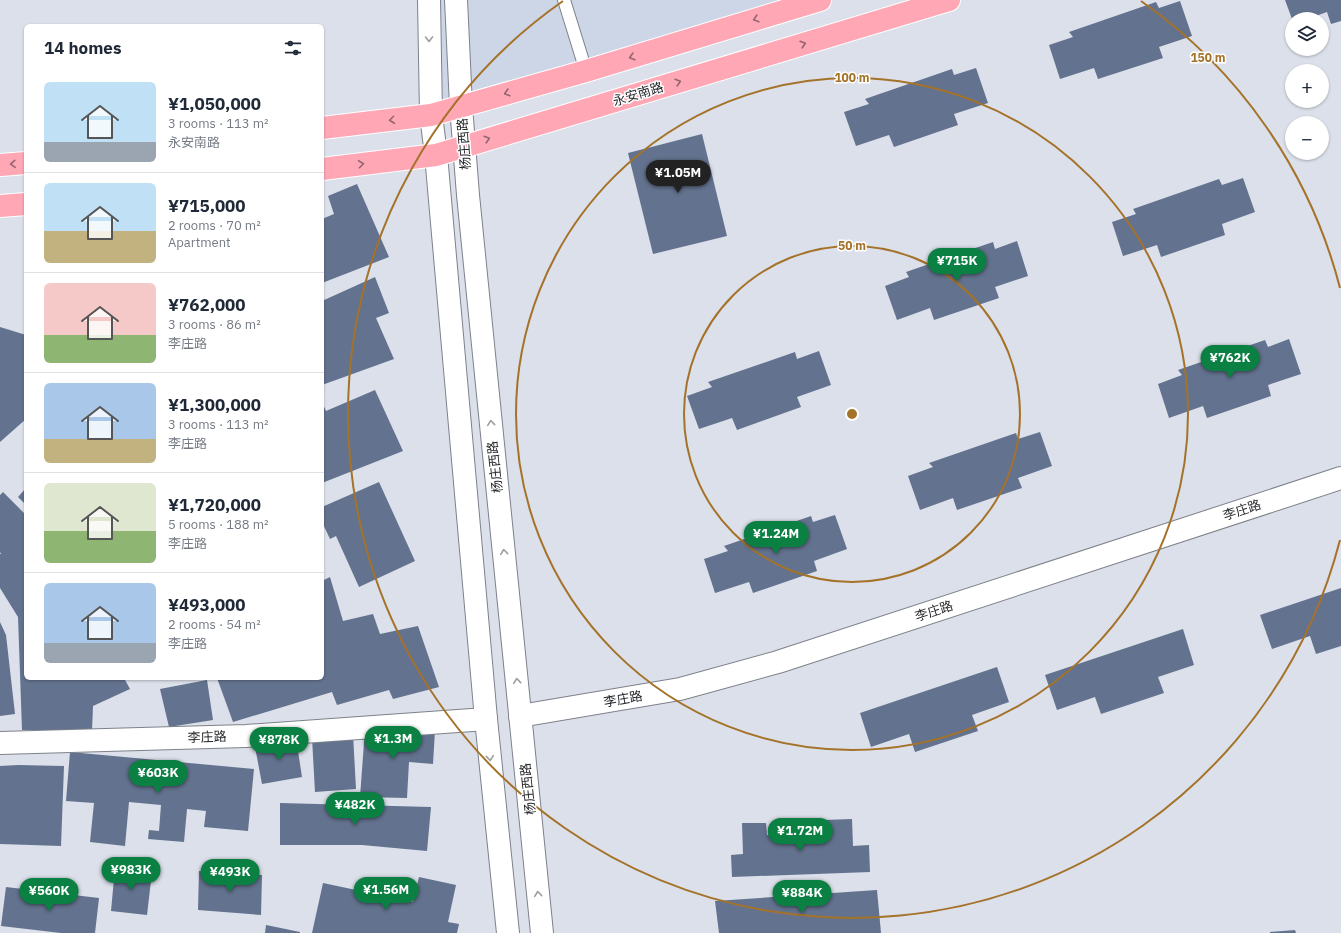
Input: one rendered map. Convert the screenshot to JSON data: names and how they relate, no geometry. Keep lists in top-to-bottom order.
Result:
{
  "streets": {
    "main road": ["永安南路"],
    "street": ["杨庄西路", "李庄路"]
  },
  "crossings": [
    ["永安南路", "杨庄西路"],
    ["杨庄西路", "李庄路"]
  ],
  "page": {
    "map_buttons": ["+", "−"],
    "heading": "14 homes",
    "list": [
      {
        "name": "¥1,050,000",
        "note": "3 rooms · 113 m² · 永安南路"
      },
      {
        "name": "¥715,000",
        "note": "2 rooms · 70 m² · Apartment"
      },
      {
        "name": "¥762,000",
        "note": "3 rooms · 86 m² · 李庄路"
      },
      {
        "name": "¥1,300,000",
        "note": "3 rooms · 113 m² · 李庄路"
      },
      {
        "name": "¥1,720,000",
        "note": "5 rooms · 188 m² · 李庄路"
      },
      {
        "name": "¥493,000",
        "note": "2 rooms · 54 m² · 李庄路"
      }
    ],
    "price": [
      "¥1.05M",
      "¥715K",
      "¥762K",
      "¥1.24M",
      "¥1.3M",
      "¥878K",
      "¥603K",
      "¥482K",
      "¥1.72M",
      "¥983K",
      "¥493K",
      "¥1.56M",
      "¥560K",
      "¥884K"
    ]
  },
  "rings": ["150 m", "100 m", "50 m"]
}
